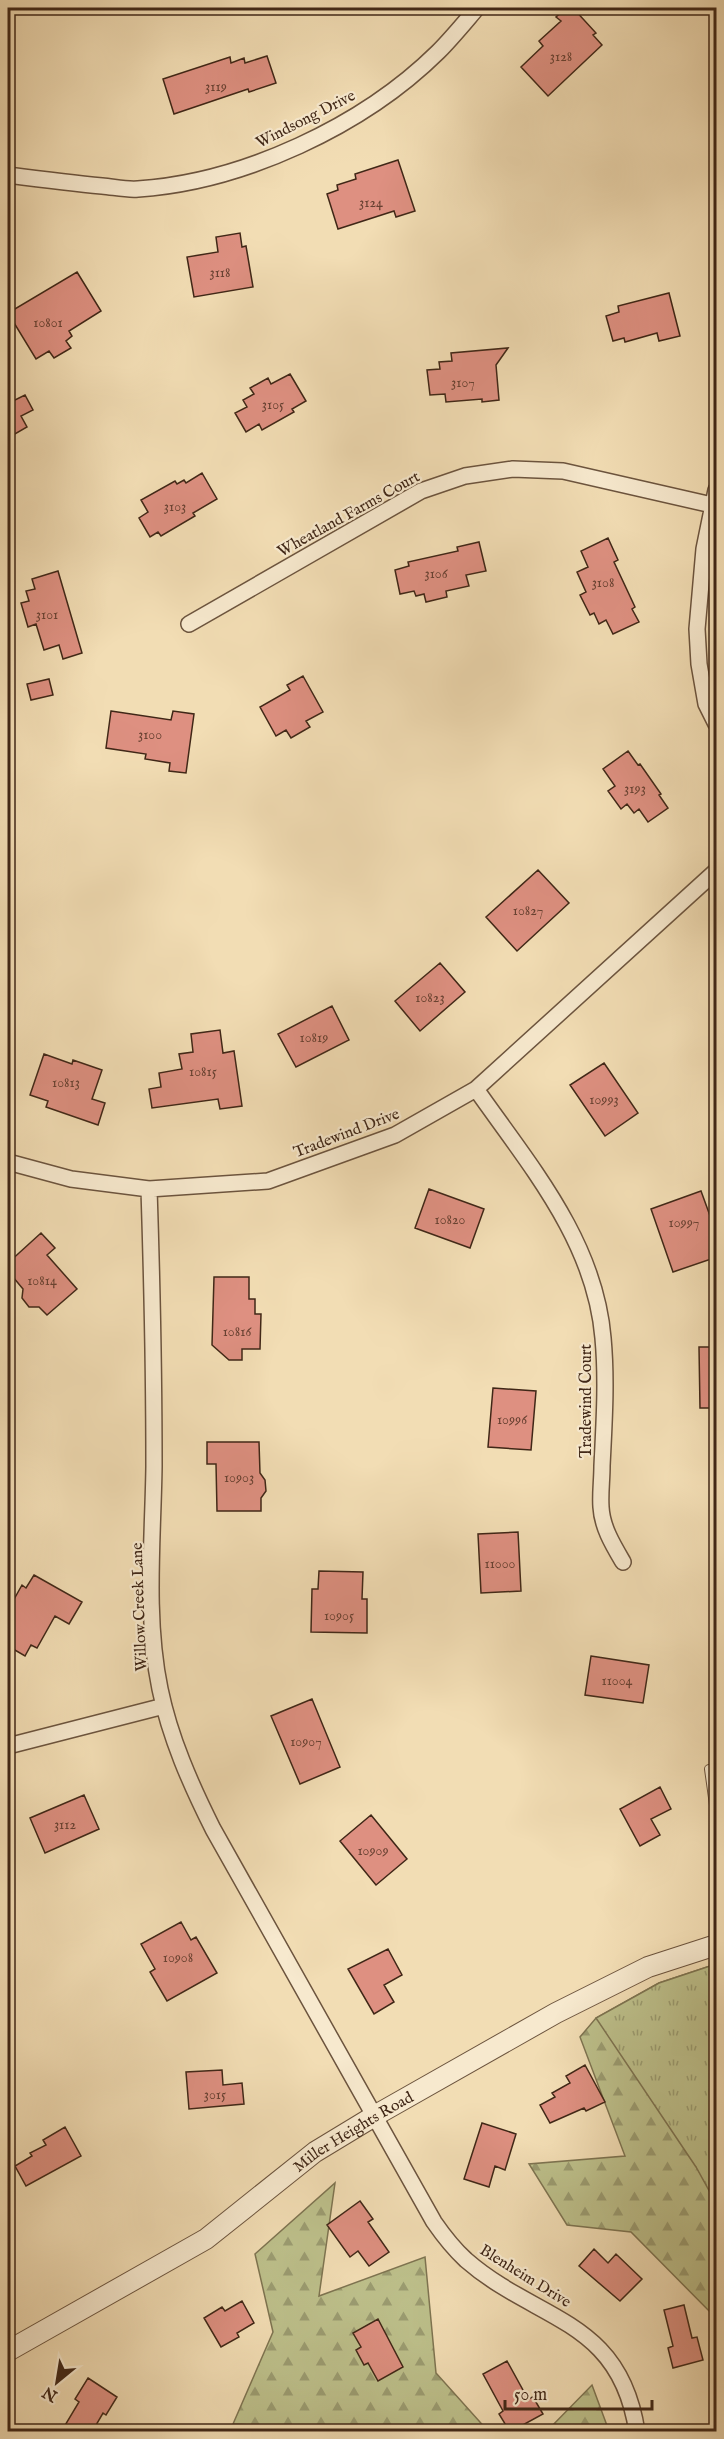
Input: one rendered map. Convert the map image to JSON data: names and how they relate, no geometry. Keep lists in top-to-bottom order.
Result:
{
  "streets": {
    "street": [
      "Windsong Drive",
      "Wheatland Farms Court",
      "Tradewind Drive",
      "Tradewind Court",
      "Willow Creek Lane",
      "Miller Heights Road",
      "Blenheim Drive"
    ]
  },
  "crossings": [
    ["Tradewind Drive", "Tradewind Court"],
    ["Tradewind Drive", "Willow Creek Lane"],
    ["Willow Creek Lane", "Miller Heights Road"],
    ["Willow Creek Lane", "Blenheim Drive"],
    ["Miller Heights Road", "Blenheim Drive"]
  ],
  "house_numbers": [
    "3128",
    "3119",
    "3124",
    "3118",
    "10801",
    "3107",
    "3105",
    "3103",
    "3106",
    "3108",
    "3101",
    "3100",
    "3193",
    "10827",
    "10823",
    "10819",
    "10815",
    "10813",
    "10993",
    "10820",
    "10997",
    "10814",
    "10816",
    "10996",
    "10903",
    "11000",
    "10905",
    "11004",
    "10907",
    "3112",
    "10909",
    "10908",
    "3015"
  ],
  "scale_bar": "50 m",
  "north": "bottom left"
}
